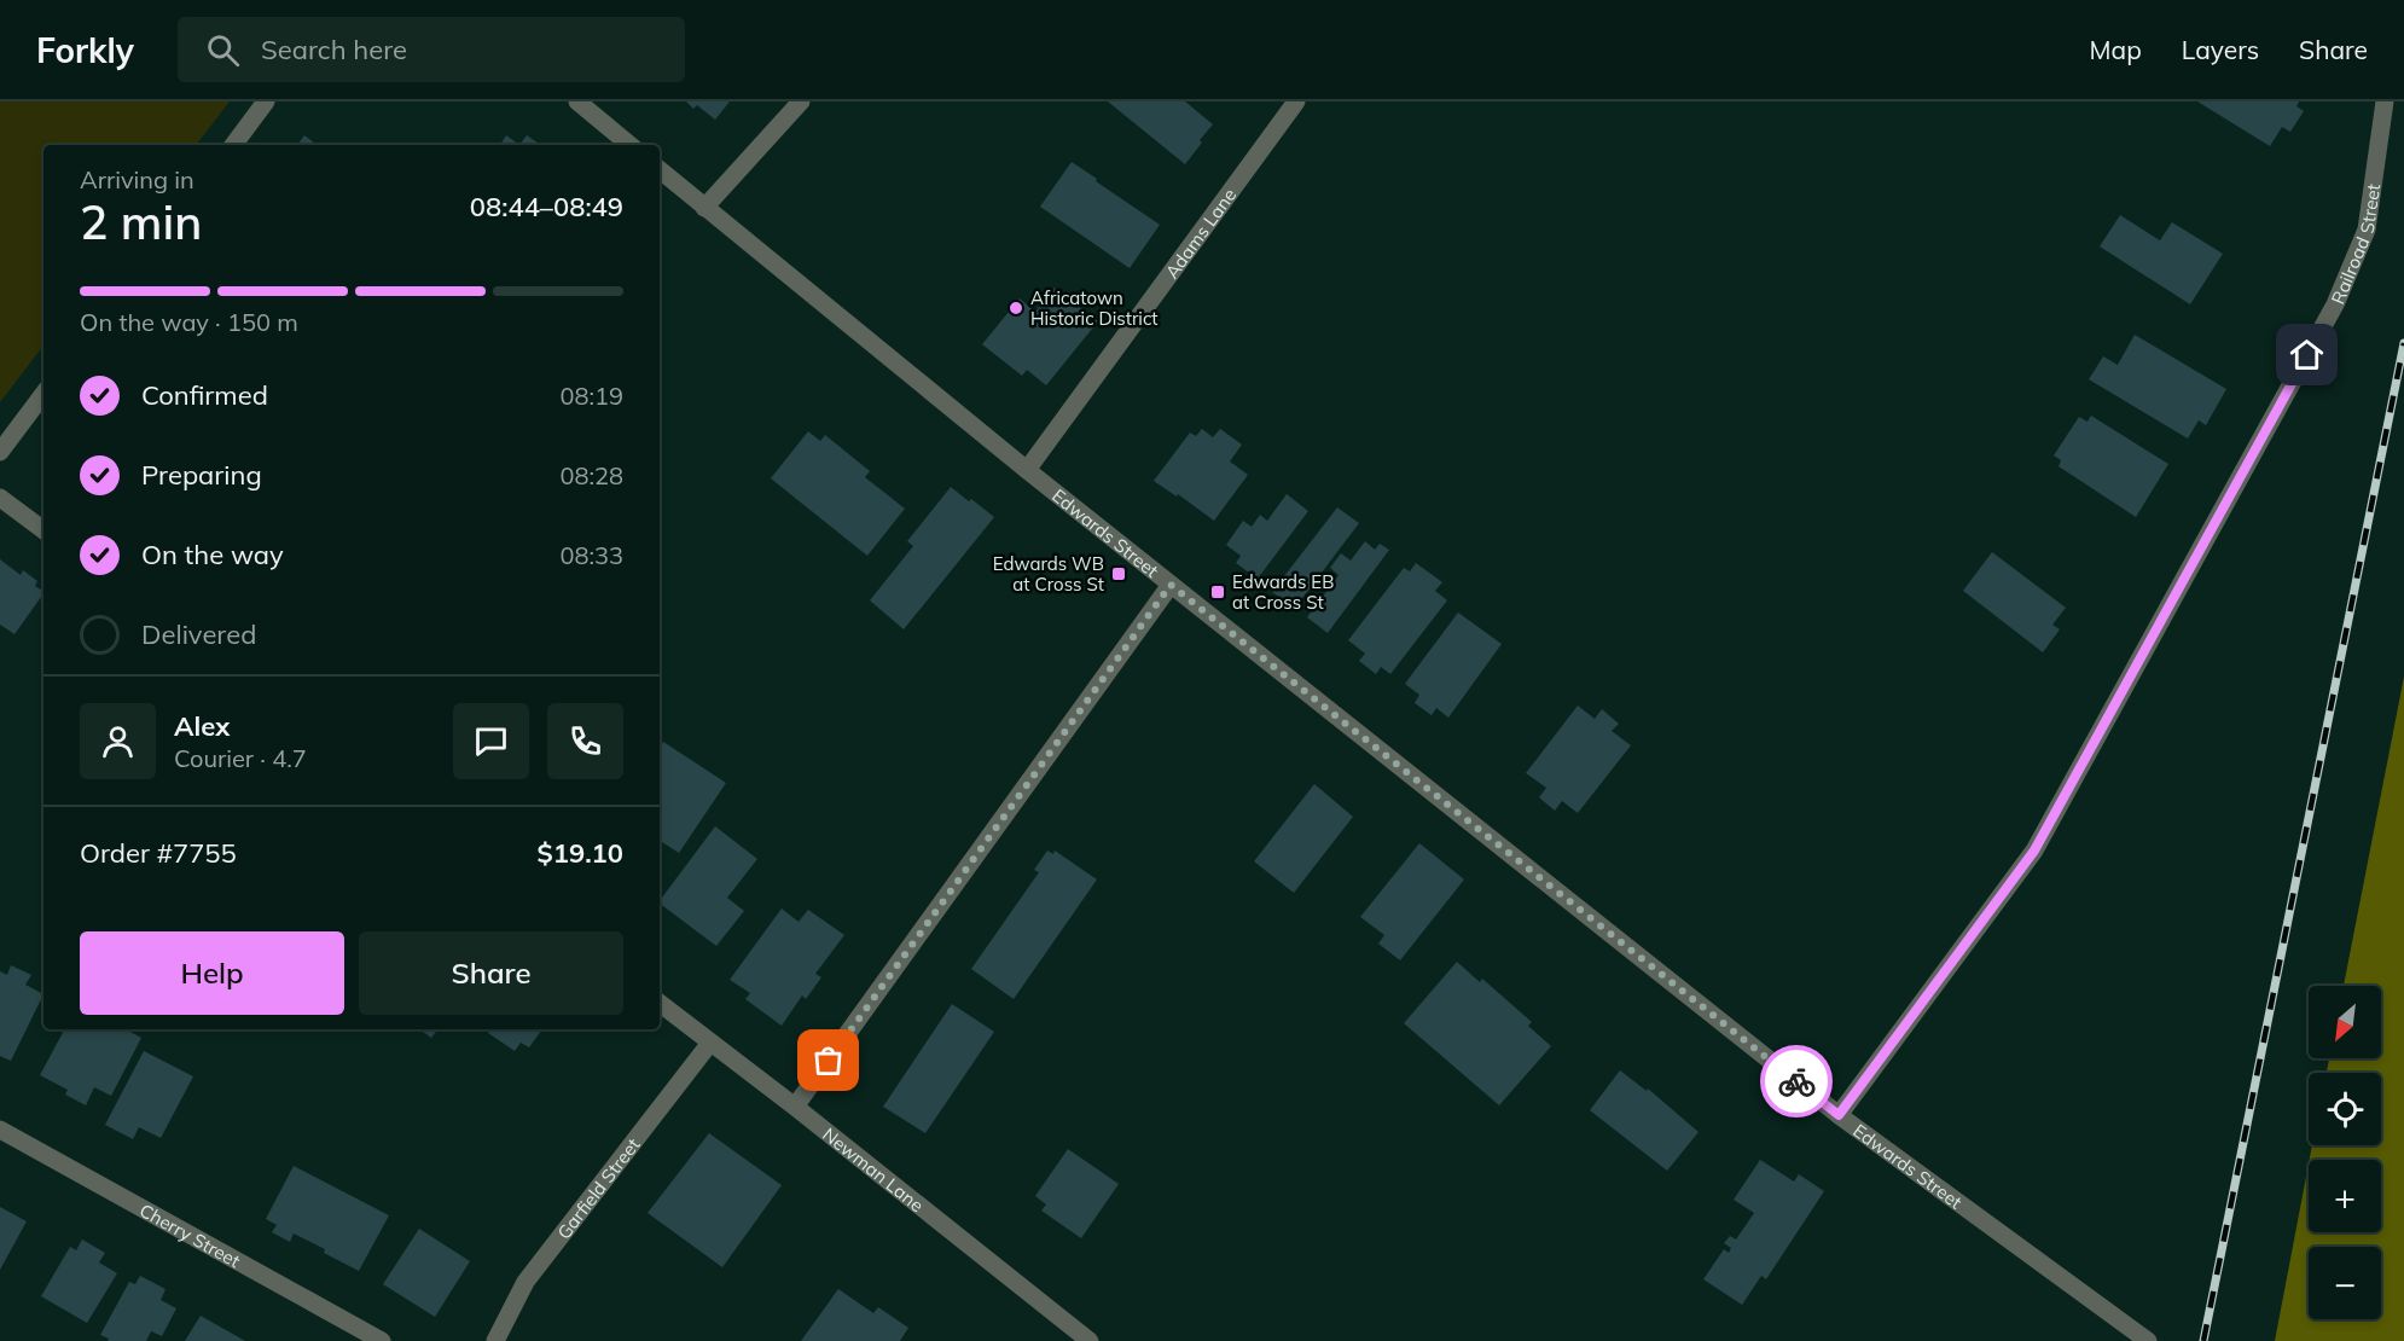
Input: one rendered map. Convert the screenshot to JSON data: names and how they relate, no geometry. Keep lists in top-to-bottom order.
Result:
{
  "streets": {
    "street": [
      "Adams Lane",
      "Railroad Street",
      "Edwards Street",
      "Newman Lane",
      "Garfield Street",
      "Cherry Street"
    ]
  },
  "crossings": [
    ["Adams Lane", "Edwards Street"],
    ["Railroad Street", "Edwards Street"],
    ["Newman Lane", "Garfield Street"]
  ],
  "places": {
    "other": ["Africatown Historic District"],
    "transit": ["Edwards WB at Cross St", "Edwards EB at Cross St"]
  },
  "north": "bottom left",
  "page": {
    "header": "Forkly",
    "search": "Search here",
    "nav": ["Map", "Layers", "Share"],
    "heading": ["2 min", "Arriving in", "08:44–08:49"],
    "panel": [
      "Alex",
      "Courier · 4.7",
      "Order #7755",
      "$19.10"
    ],
    "bar": "On the way · 150 m",
    "list": [
      ["Confirmed", "08:19"],
      ["Preparing", "08:28"],
      ["On the way", "08:33"],
      "Delivered"
    ],
    "buttons": ["Help", "Share"],
    "map_buttons": ["+", "−"]
  }
}
